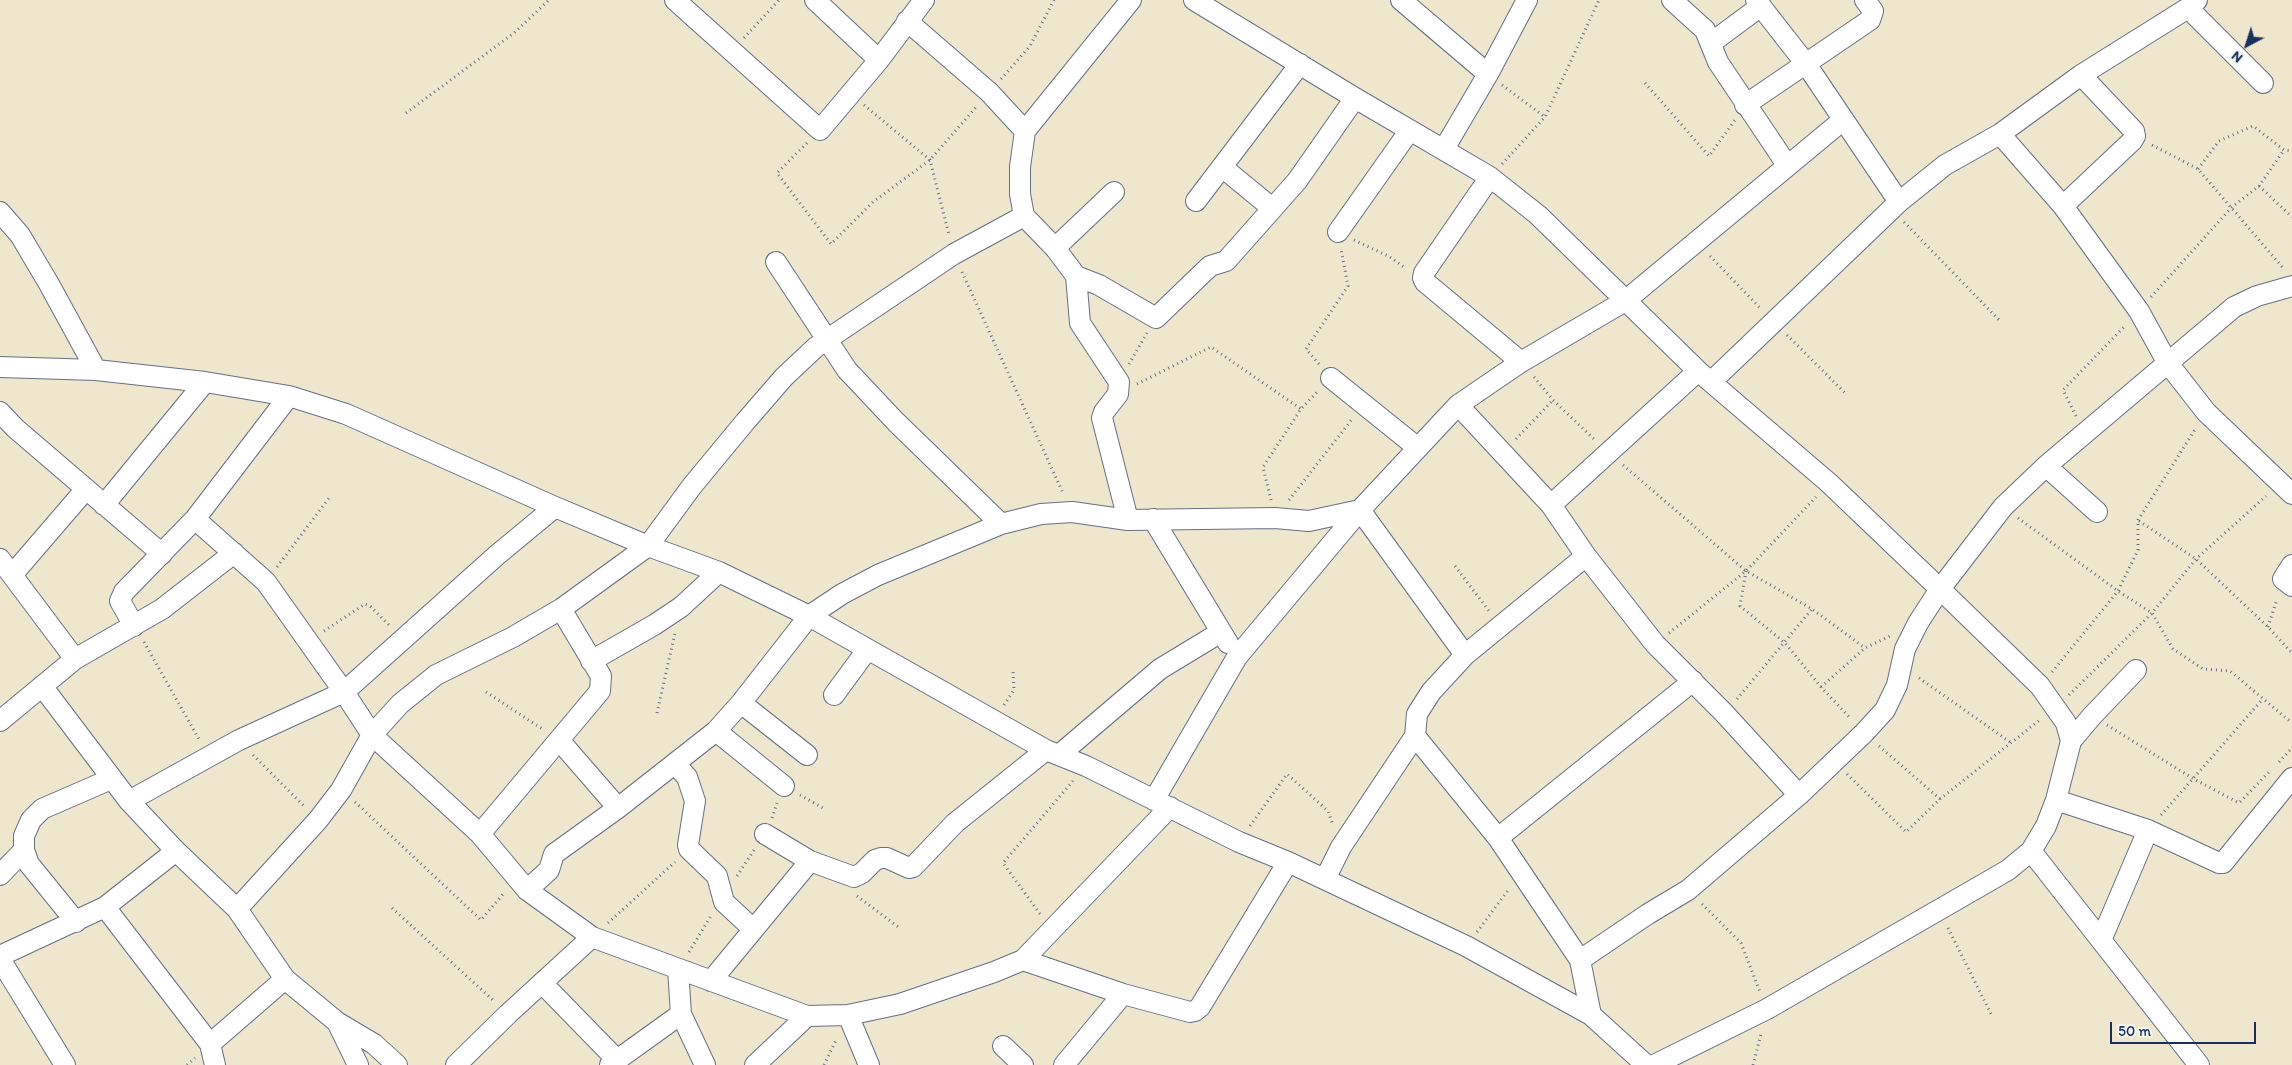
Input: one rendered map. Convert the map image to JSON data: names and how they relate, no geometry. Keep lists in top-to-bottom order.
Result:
{
  "scale_bar": "50 m",
  "north": "bottom left"
}
